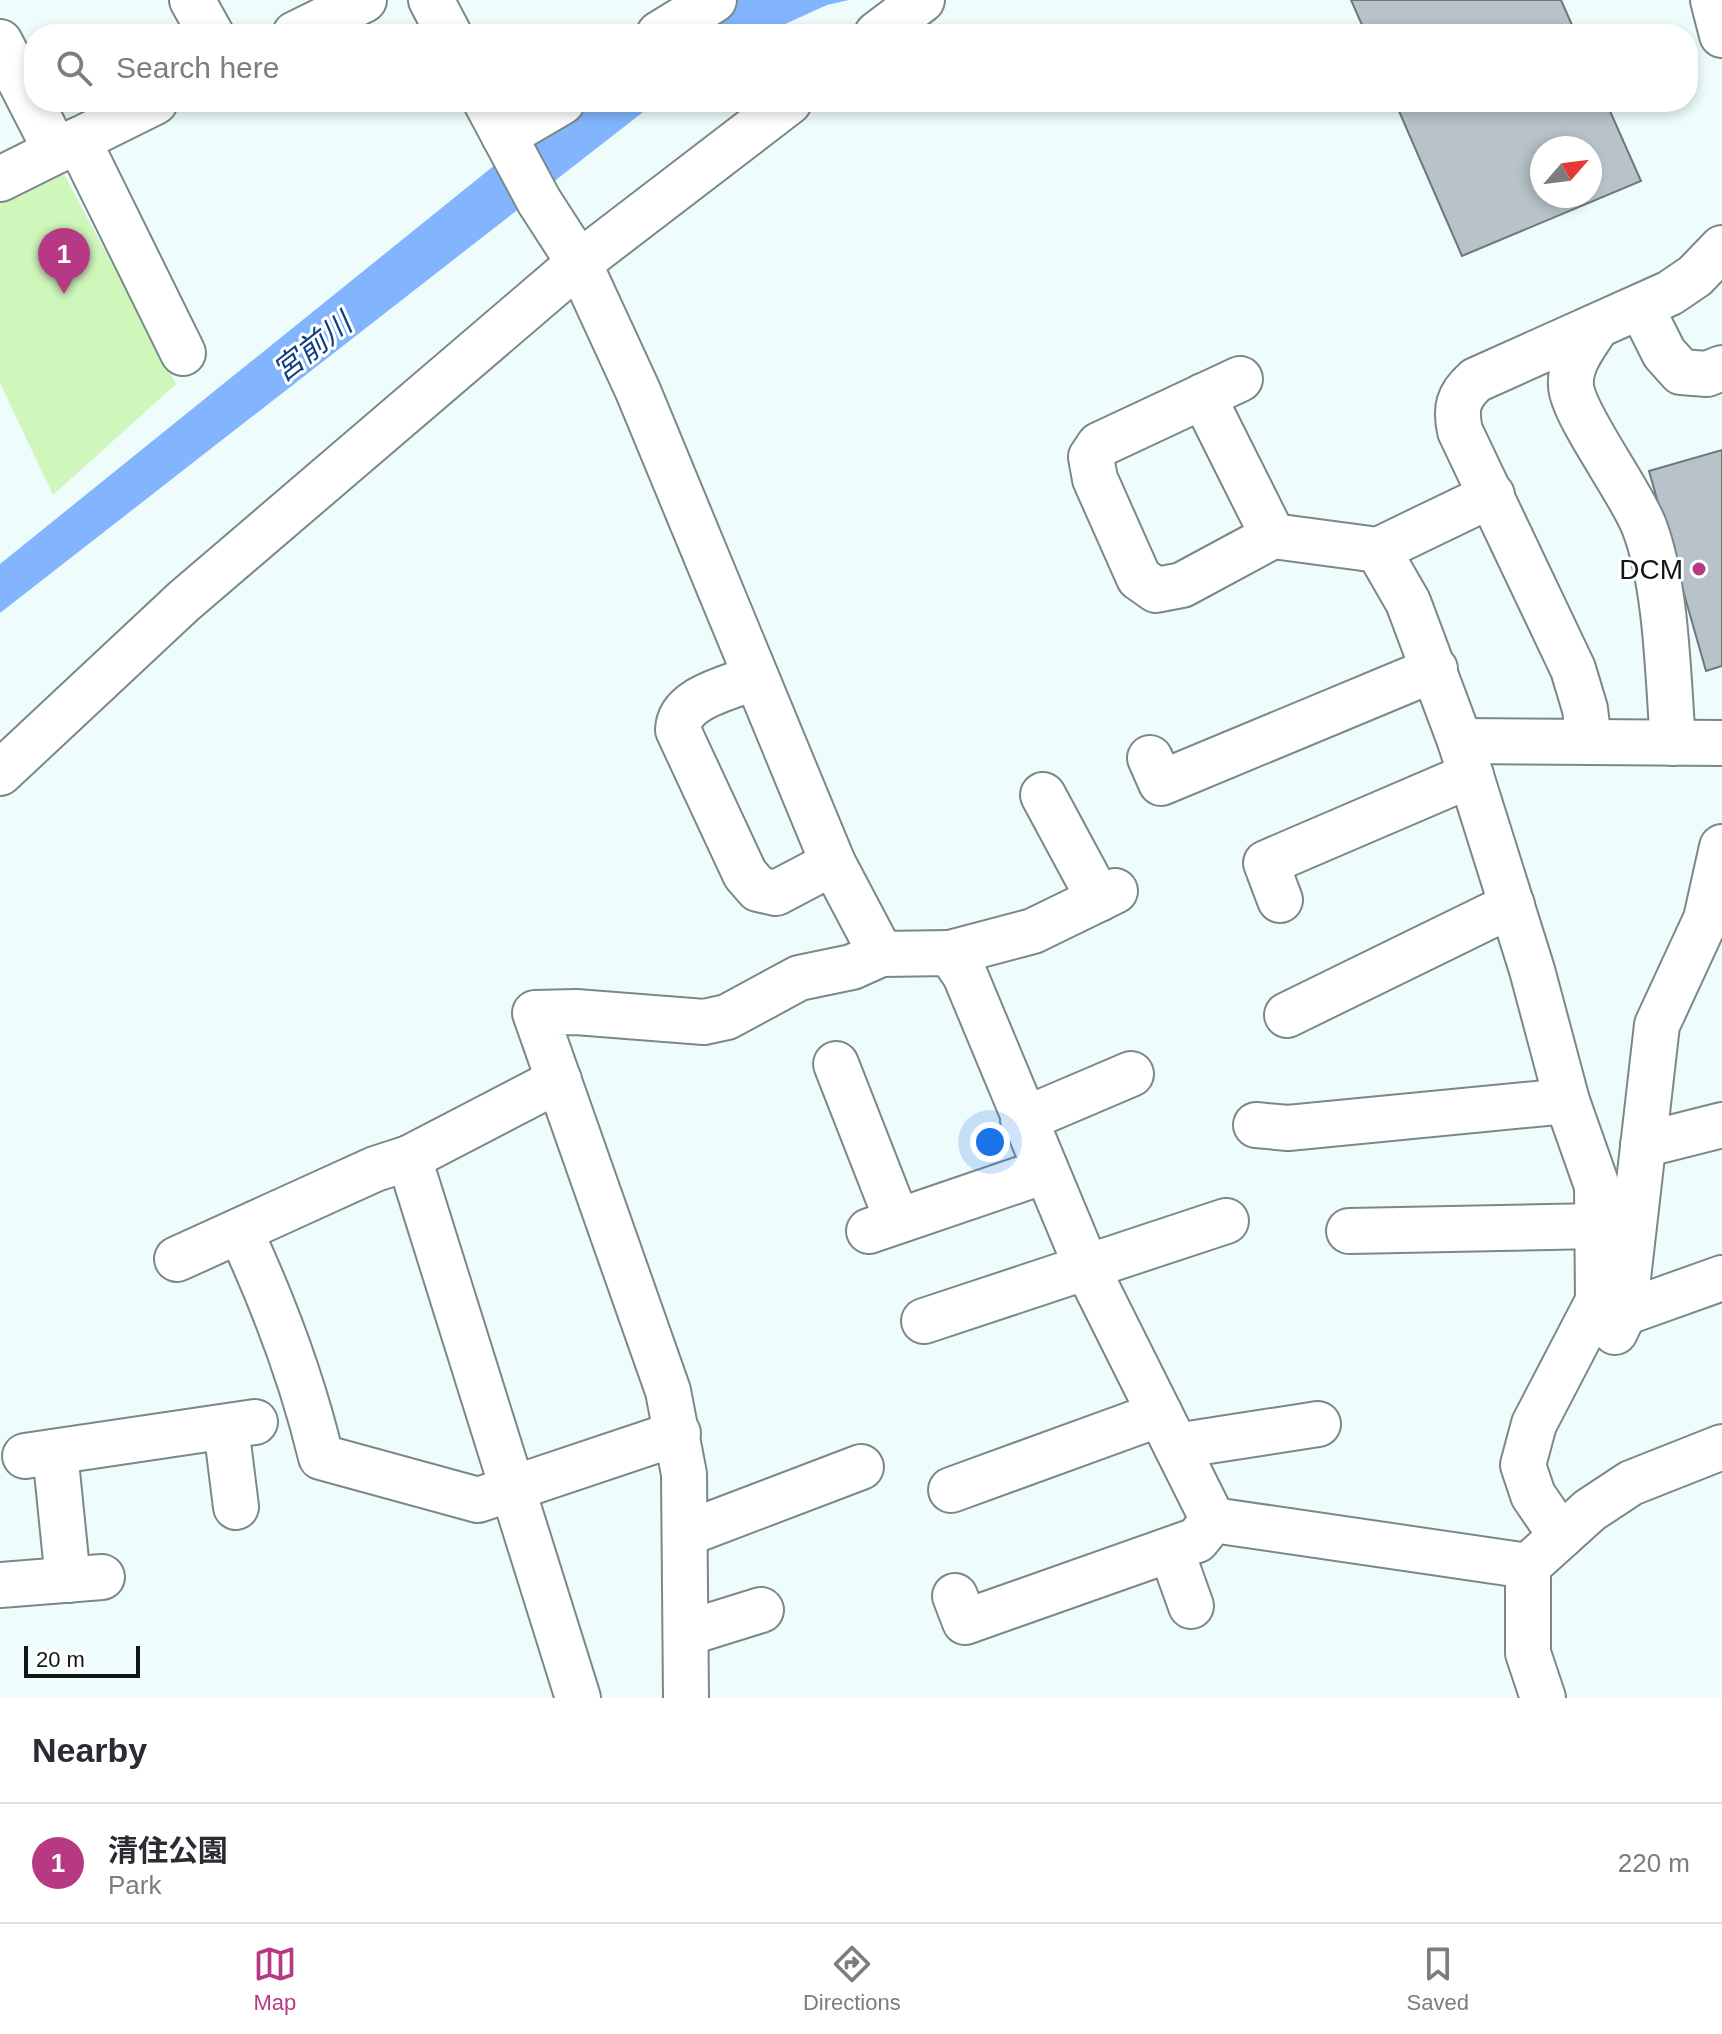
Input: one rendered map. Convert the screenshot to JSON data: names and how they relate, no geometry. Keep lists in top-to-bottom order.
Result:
{
  "water": ["宮前川"],
  "places": ["DCM"],
  "scale_bar": "20 m",
  "north": "top right",
  "page": {
    "search": "Search here",
    "pins": "1",
    "scale": "20 m",
    "heading": "Nearby",
    "list": [
      {
        "mark": "1",
        "name": "清住公園",
        "note": "Park",
        "value": "220 m"
      }
    ],
    "nav": ["Map", "Directions", "Saved"]
  }
}
